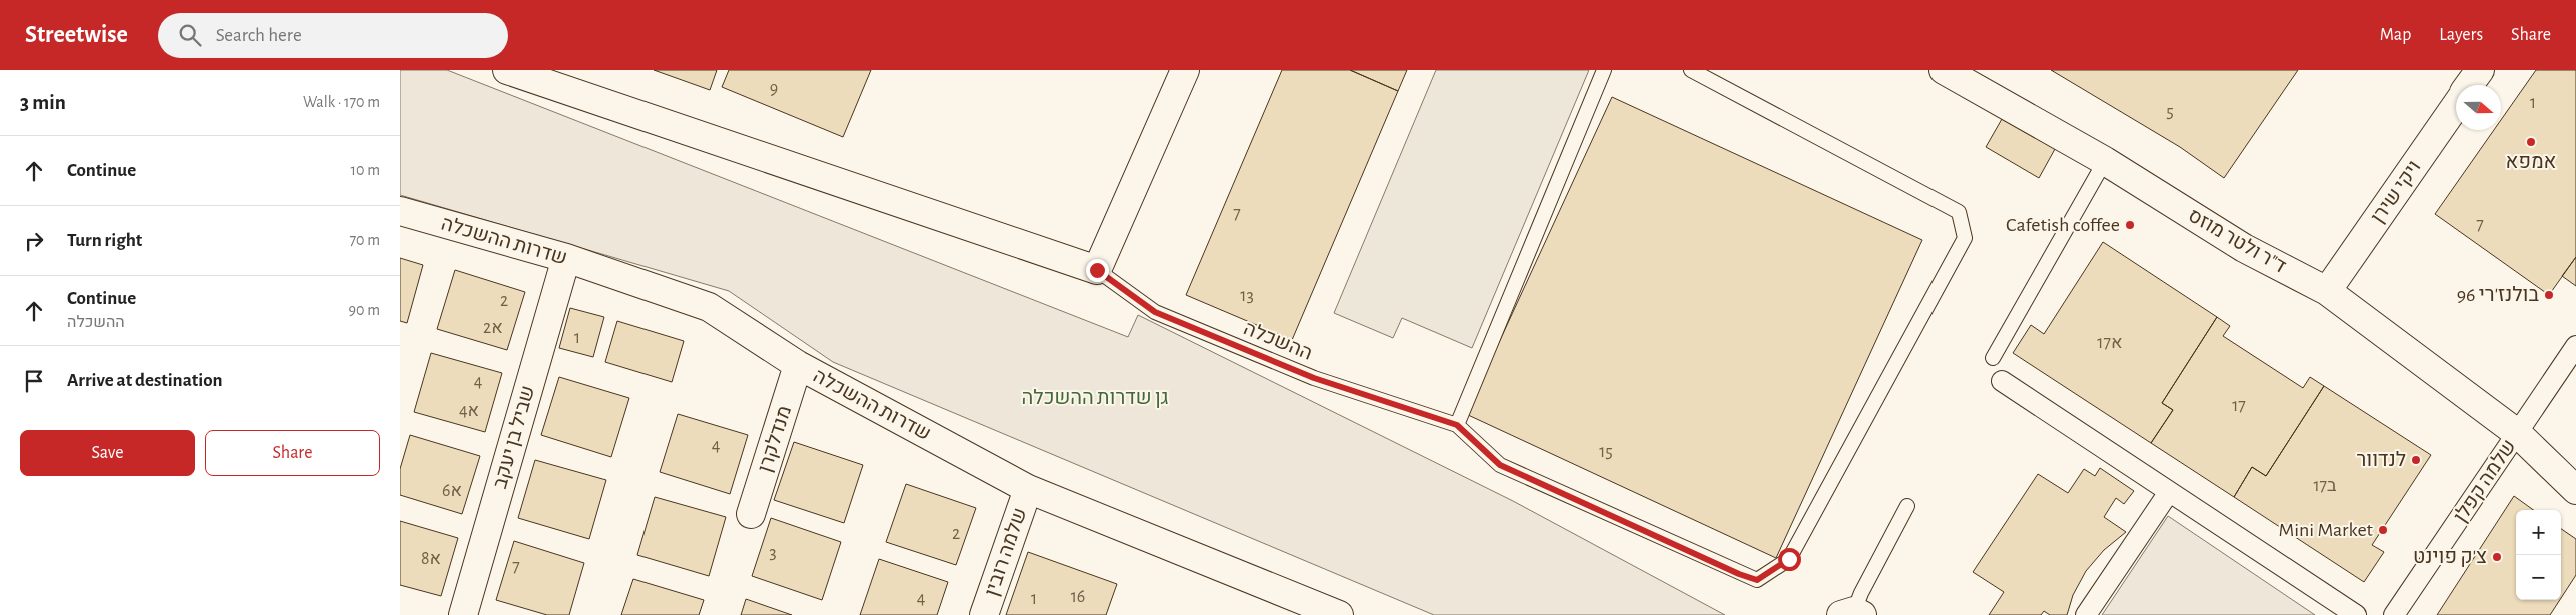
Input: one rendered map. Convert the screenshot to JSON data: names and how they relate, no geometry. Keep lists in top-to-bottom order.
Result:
{
  "streets": {
    "street": [
      "ויקי שירן",
      "שדרות ההשכלה",
      "ד\"ר ולטר מוזס",
      "שביל בן יעקב",
      "מנדלקרן",
      "שלמה קפלן",
      "שלמה רובין"
    ],
    "lane": ["ההשכלה"]
  },
  "crossings": [
    ["ויקי שירן", "ד\"ר ולטר מוזס"],
    ["שדרות ההשכלה", "שביל בן יעקב"],
    ["שדרות ההשכלה", "מנדלקרן"],
    ["שדרות ההשכלה", "שלמה רובין"],
    ["ד\"ר ולטר מוזס", "שלמה קפלן"]
  ],
  "parks": ["גן שדרות ההשכלה"],
  "places": [
    "אמפא",
    "Cafetish coffee",
    "בולנז'רי 96",
    "לנדוור",
    "Mini Market",
    "צ'ק פוינט"
  ],
  "house_numbers": [
    "9",
    "1",
    "5",
    "7",
    "7",
    "13",
    "2",
    "2א",
    "1",
    "17א",
    "4",
    "17",
    "4א",
    "4",
    "15",
    "17ב",
    "6א",
    "2",
    "3",
    "8א",
    "7",
    "16",
    "4",
    "1"
  ],
  "north": "right",
  "page": {
    "header": "Streetwise",
    "search": "Search here",
    "nav": ["Map", "Layers", "Share"],
    "heading": ["3 min", "Walk · 170 m"],
    "list": [
      ["Continue", "10 m"],
      ["Turn right", "70 m"],
      ["Continue", "ההשכלה", "90 m"],
      "Arrive at destination"
    ],
    "buttons": ["Save", "Share"],
    "map_buttons": ["+", "−"]
  }
}
